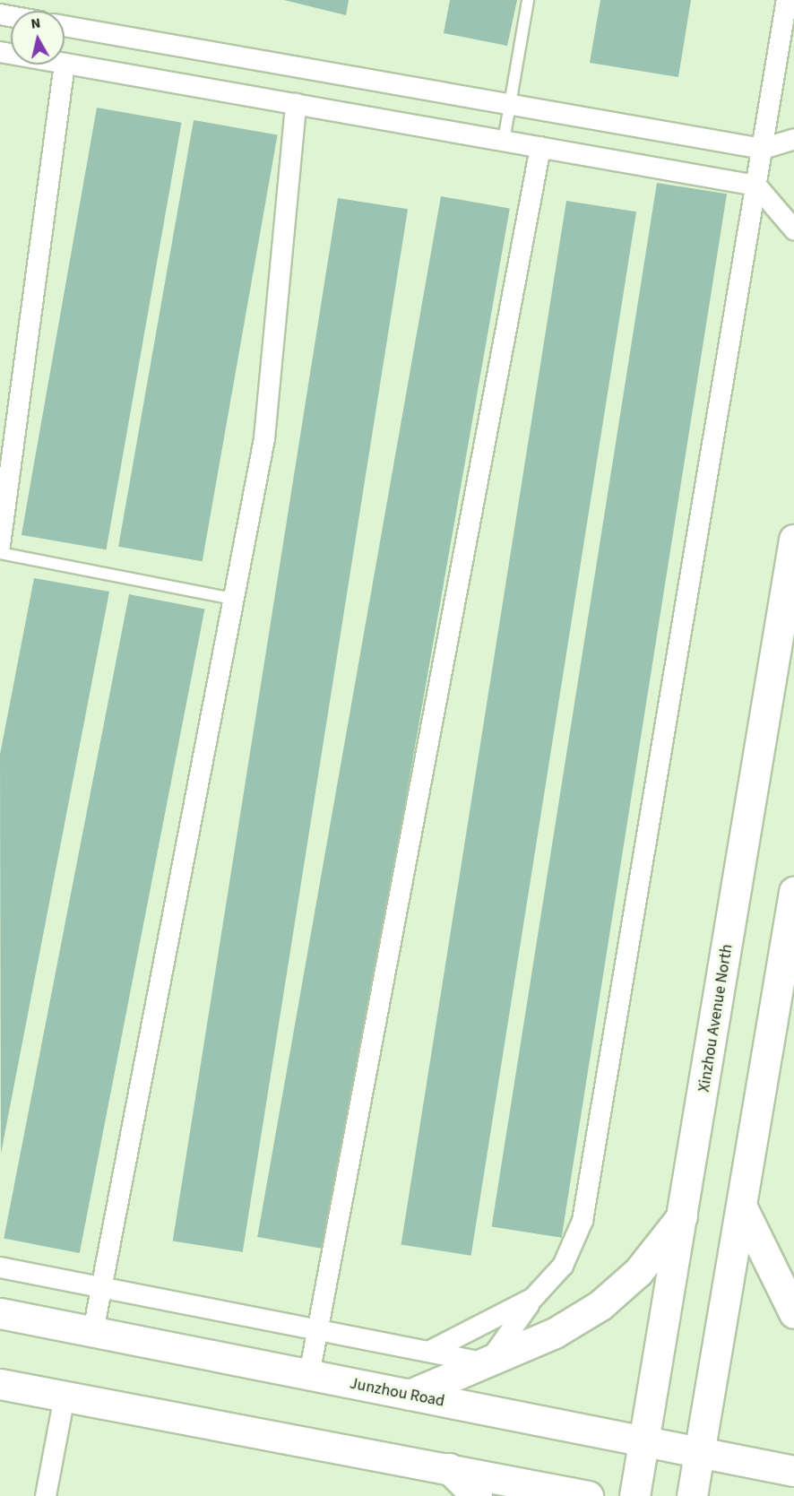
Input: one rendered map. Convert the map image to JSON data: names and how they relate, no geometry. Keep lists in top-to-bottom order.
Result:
{
  "streets": {
    "main road": ["Xinzhou Avenue North", "Junzhou Road"]
  },
  "crossings": [
    ["Xinzhou Avenue North", "Junzhou Road"]
  ],
  "north": "top"
}
